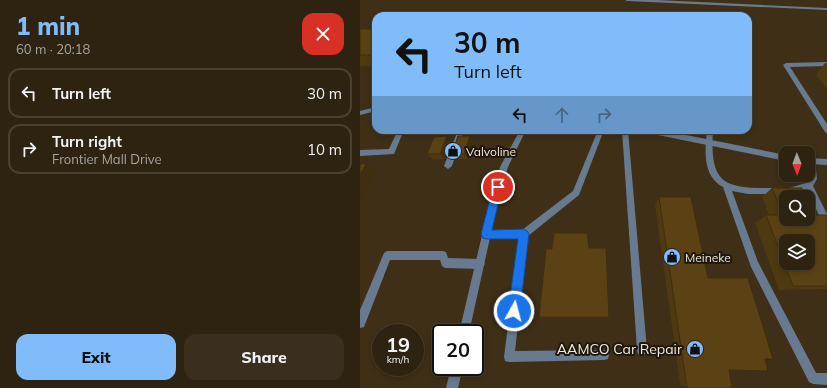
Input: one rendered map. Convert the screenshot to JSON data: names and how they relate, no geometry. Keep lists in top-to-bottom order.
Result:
{
  "places": {
    "shop": ["Valvoline", "Meineke", "AAMCO Car Repair"]
  },
  "north": "bottom",
  "page": {
    "heading": ["1 min", "60 m · 20:18"],
    "turn": ["30 m", "Turn left"],
    "list": [
      {
        "name": "Turn left",
        "value": "30 m"
      },
      {
        "name": "Turn right",
        "note": "Frontier Mall Drive",
        "value": "10 m"
      }
    ],
    "speed": "19 km/h",
    "limit": "20",
    "buttons": ["Exit", "Share"]
  }
}
